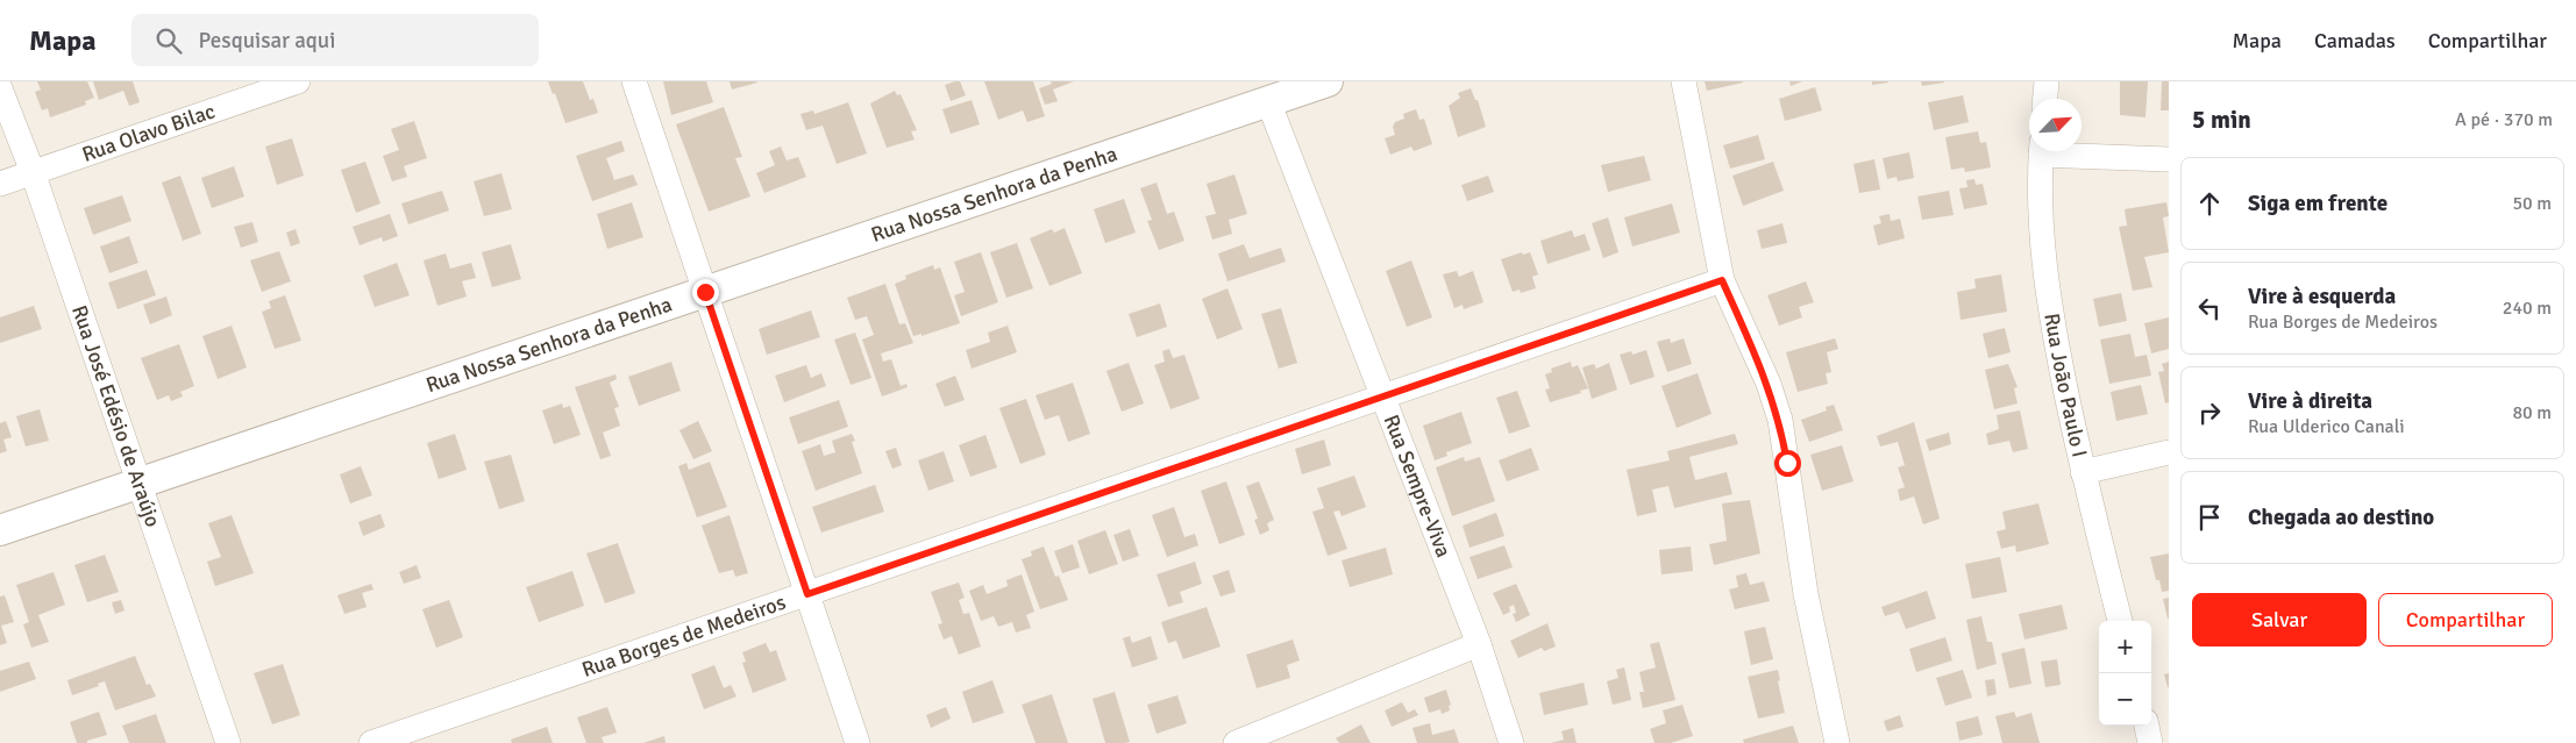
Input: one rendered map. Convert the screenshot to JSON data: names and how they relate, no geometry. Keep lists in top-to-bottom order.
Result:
{
  "streets": {
    "street": [
      "Rua Olavo Bilac",
      "Rua Nossa Senhora da Penha",
      "Rua João Paulo I",
      "Rua José Edésio de Araújo",
      "Rua Sempre-Viva",
      "Rua Borges de Medeiros"
    ]
  },
  "crossings": [
    ["Rua Olavo Bilac", "Rua José Edésio de Araújo"],
    ["Rua Nossa Senhora da Penha", "Rua José Edésio de Araújo"],
    ["Rua Nossa Senhora da Penha", "Rua Sempre-Viva"],
    ["Rua Sempre-Viva", "Rua Borges de Medeiros"]
  ],
  "north": "top right",
  "page": {
    "header": "Mapa",
    "search": "Pesquisar aqui",
    "nav": ["Mapa", "Camadas", "Compartilhar"],
    "heading": ["5 min", "A pé · 370 m"],
    "list": [
      ["Siga em frente", "50 m"],
      ["Vire à esquerda", "Rua Borges de Medeiros", "240 m"],
      ["Vire à direita", "Rua Ulderico Canali", "80 m"],
      "Chegada ao destino"
    ],
    "buttons": ["Salvar", "Compartilhar"],
    "map_buttons": ["+", "−"]
  }
}
